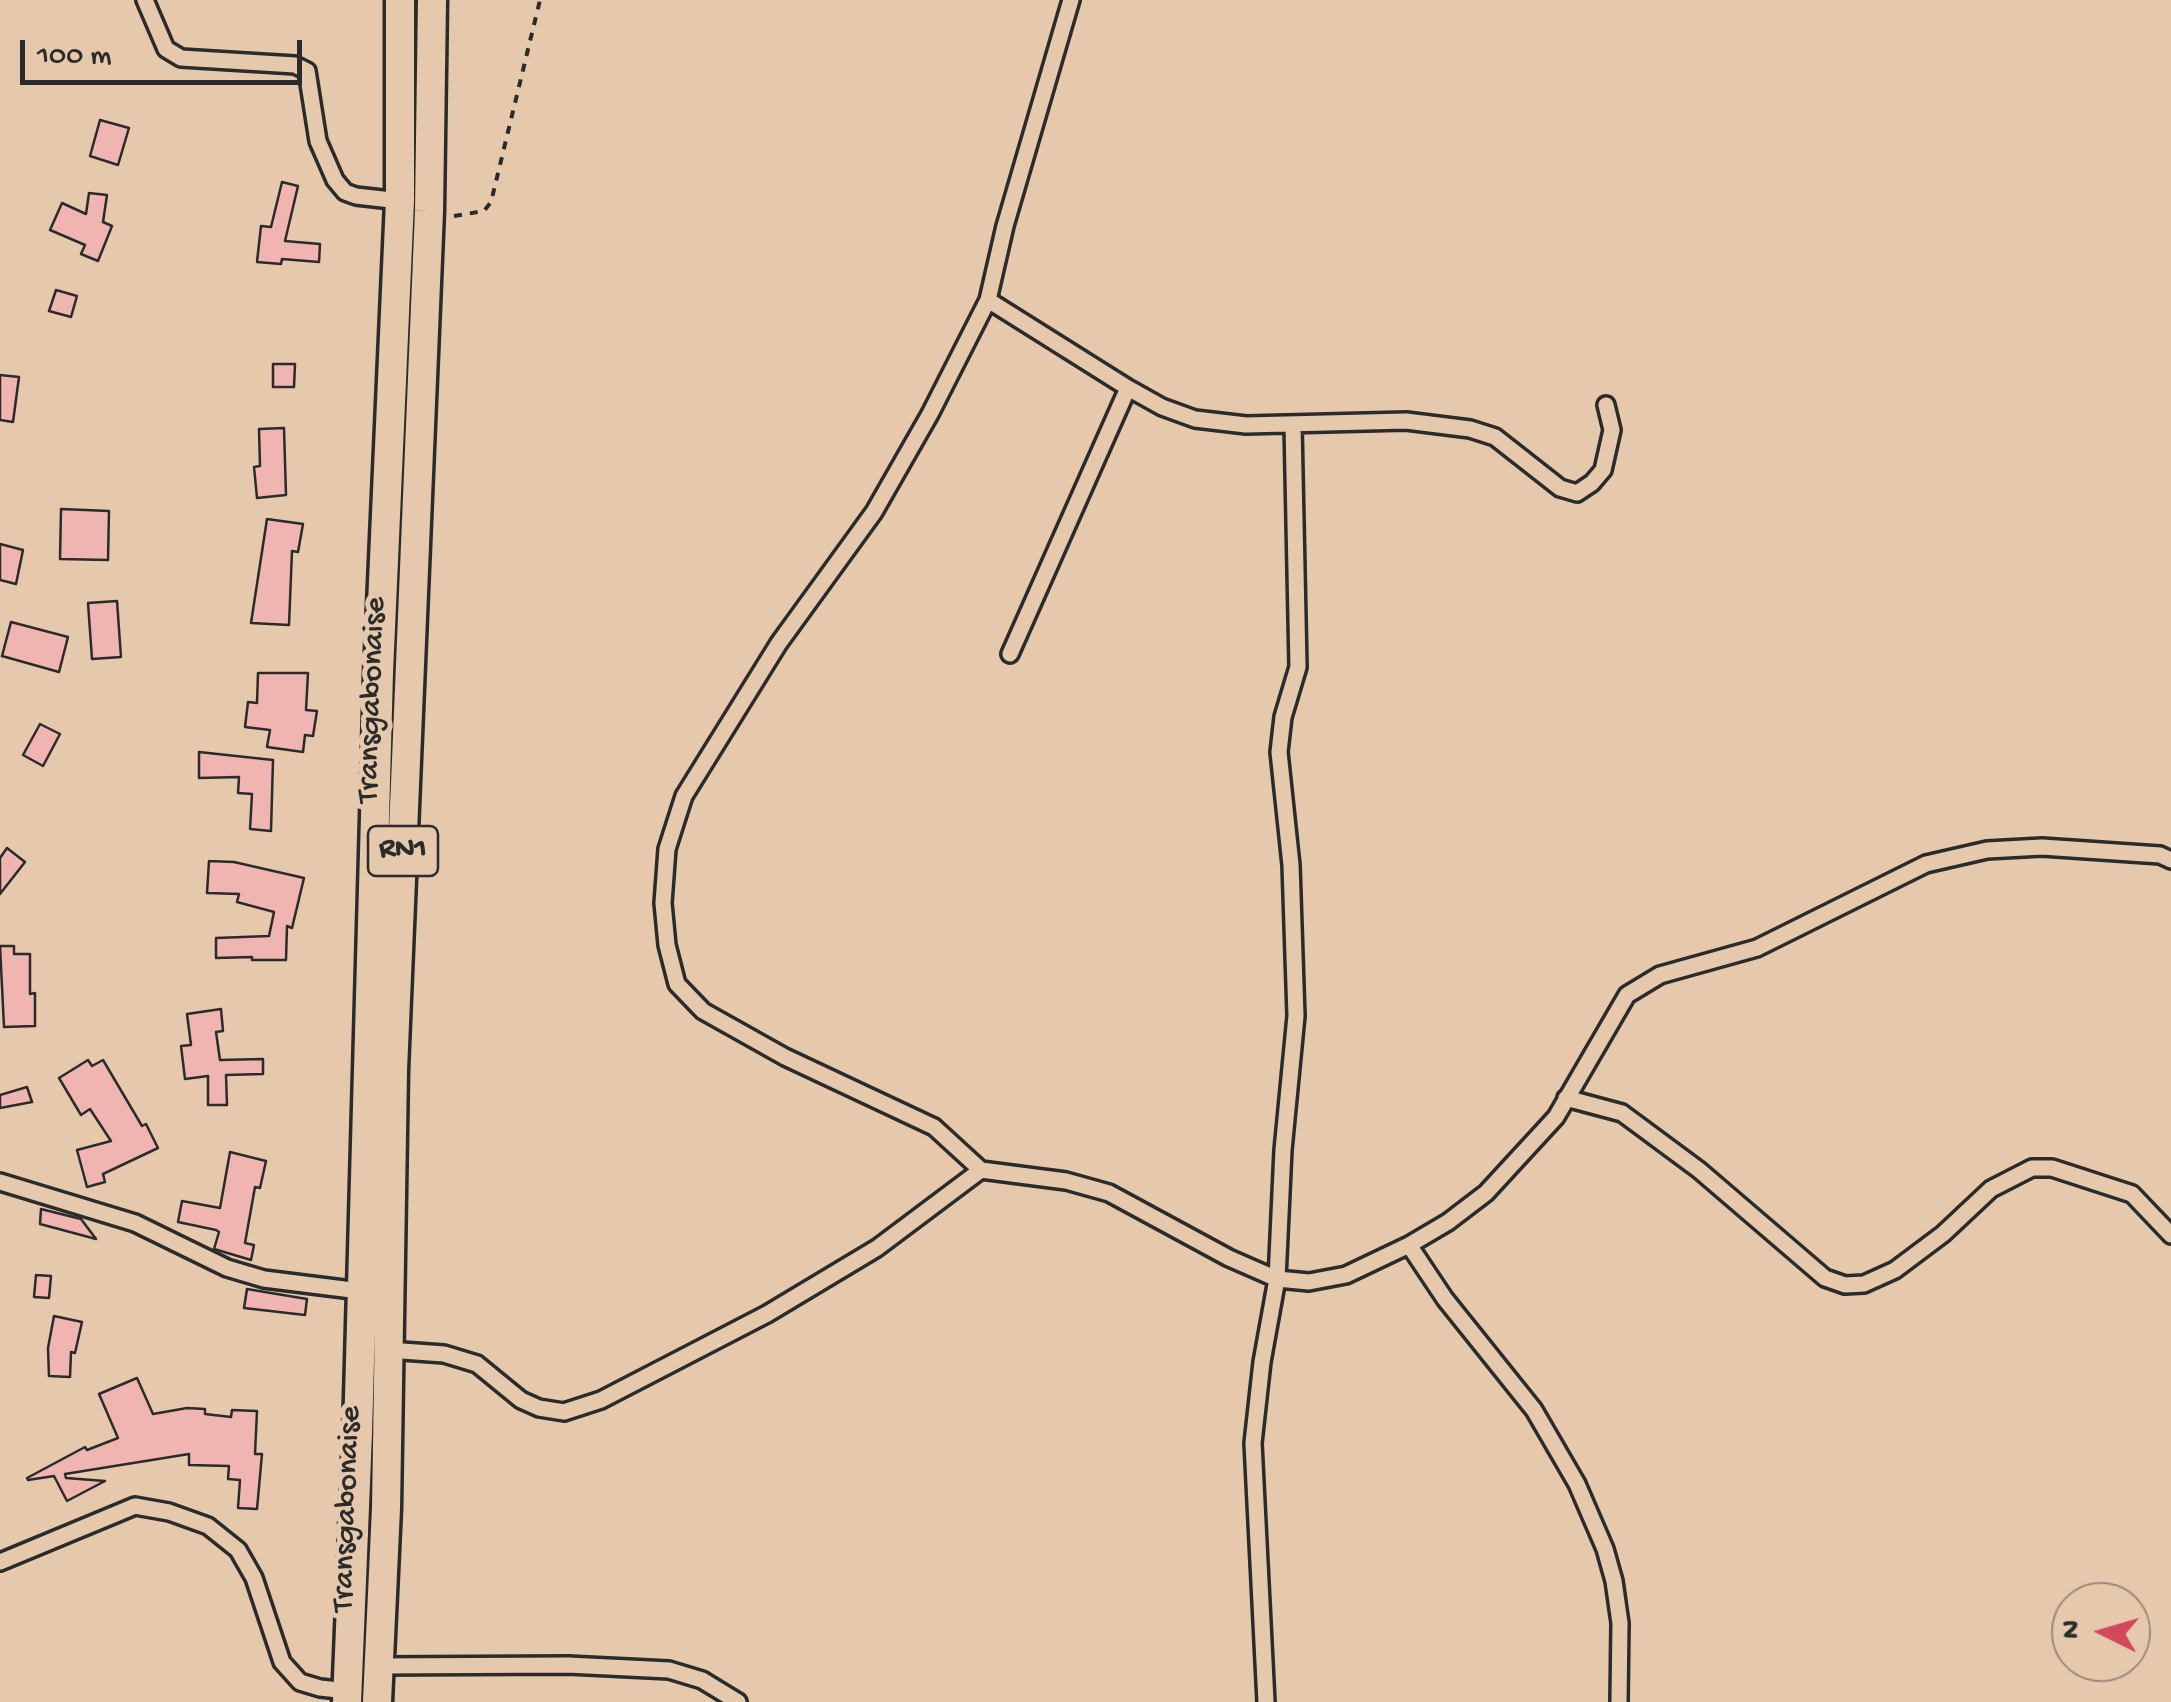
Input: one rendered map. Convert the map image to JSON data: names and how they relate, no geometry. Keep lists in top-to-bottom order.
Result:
{
  "streets": {
    "highway": ["Transgabonaise", "RN1"]
  },
  "scale_bar": "100 m",
  "north": "left"
}
